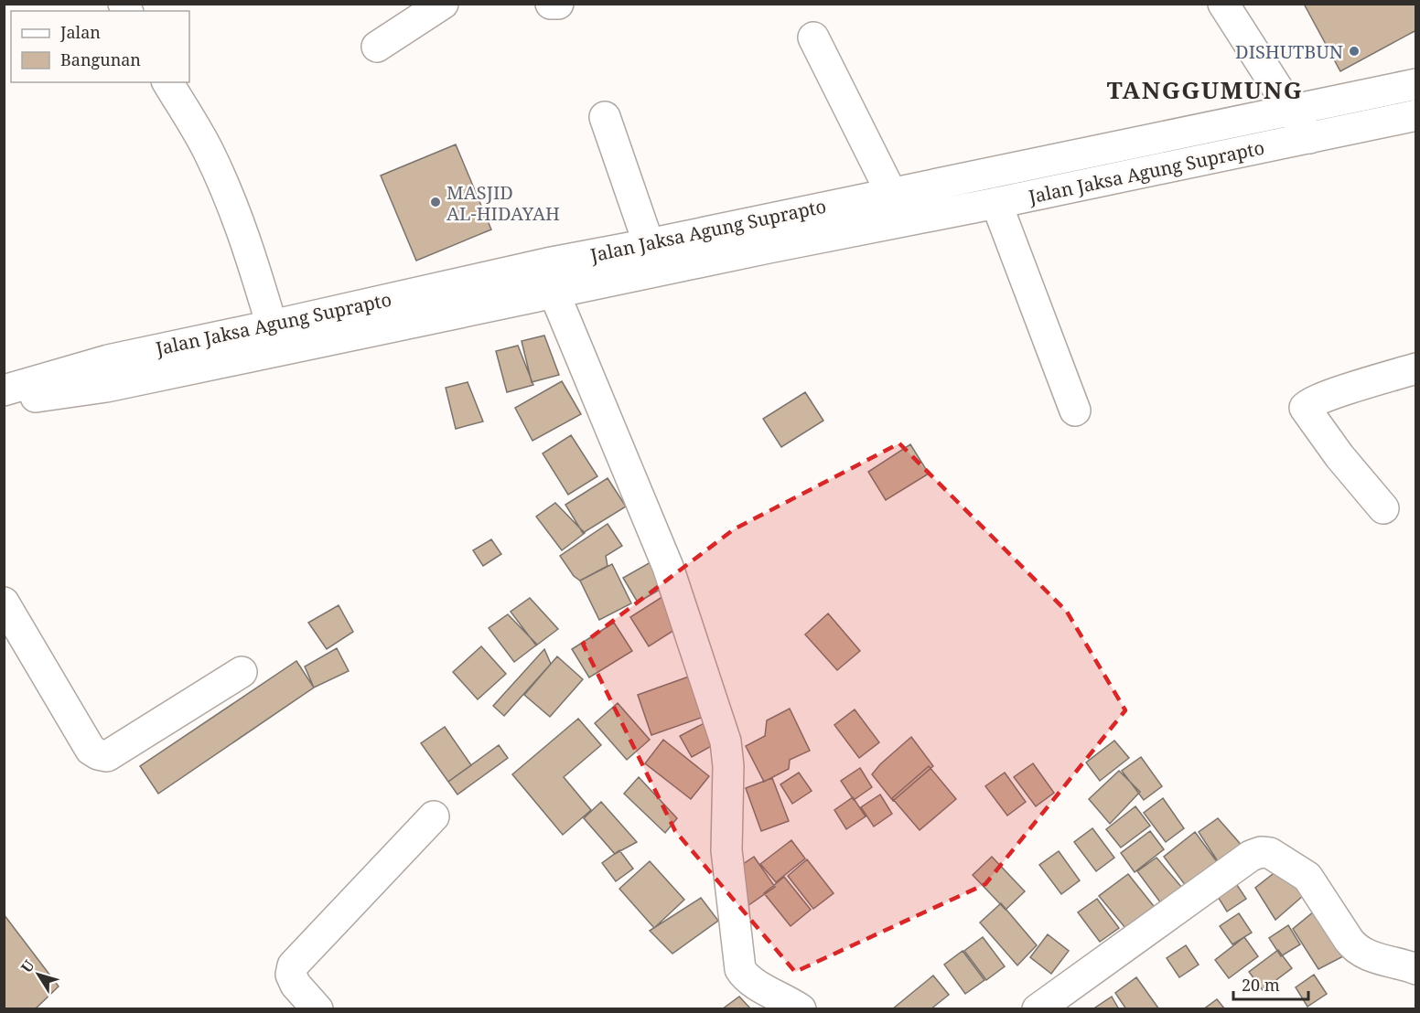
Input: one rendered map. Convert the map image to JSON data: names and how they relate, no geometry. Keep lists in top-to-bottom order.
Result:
{
  "streets": {
    "main road": ["Jalan Jaksa Agung Suprapto"]
  },
  "districts": ["TANGGUMUNG"],
  "places": ["DISHUTBUN", "MASJID AL-HIDAYAH"],
  "legend": ["Jalan", "Bangunan"],
  "scale_bar": "20 m",
  "north": "top left"
}
